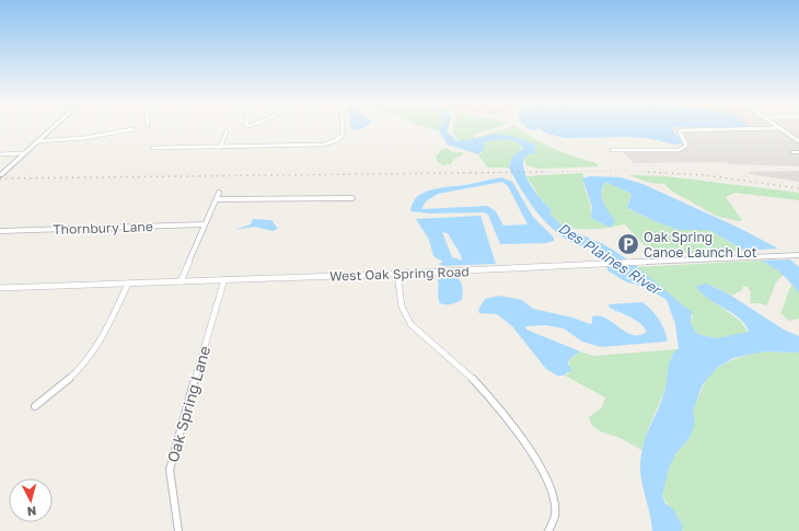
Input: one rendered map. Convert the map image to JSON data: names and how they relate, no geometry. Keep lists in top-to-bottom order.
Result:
{
  "streets": {
    "street": ["Thornbury Lane", "West Oak Spring Road", "Oak Spring Lane"]
  },
  "crossings": [
    ["West Oak Spring Road", "Oak Spring Lane"]
  ],
  "water": ["Des Plaines River"],
  "places": {
    "parking": ["Oak Spring Canoe Launch Lot"]
  },
  "north": "bottom"
}
